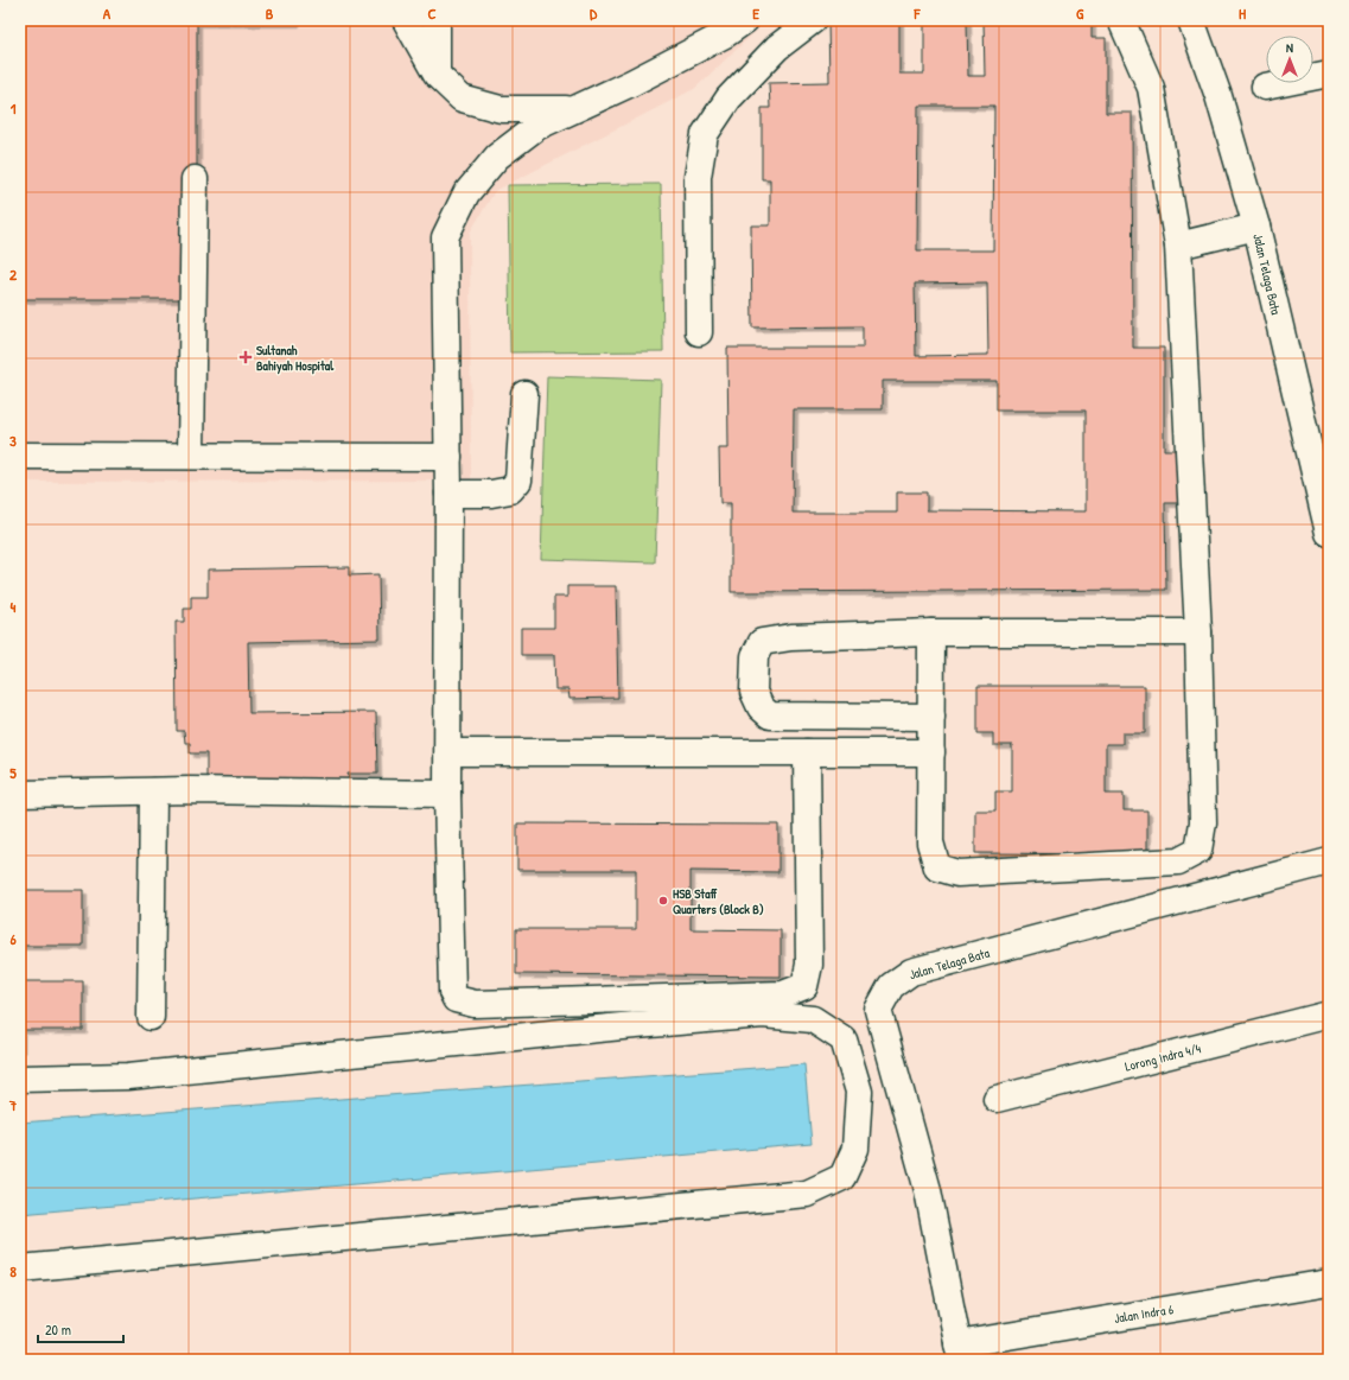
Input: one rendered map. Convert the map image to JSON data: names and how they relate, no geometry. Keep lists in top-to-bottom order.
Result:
{
  "streets": {
    "street": ["Jalan Telaga Bata", "Lorong Indra 4/4", "Jalan Indra 6"]
  },
  "crossings": [
    ["Jalan Telaga Bata", "Jalan Indra 6"]
  ],
  "places": {
    "health": ["Sultanah Bahiyah Hospital"],
    "other": ["HSB Staff Quarters (Block B)"]
  },
  "scale_bar": "20 m",
  "north": "top",
  "grid": {
    "columns": [
      "A",
      "B",
      "C",
      "D",
      "E",
      "F",
      "G",
      "H"
    ],
    "rows": [
      "1",
      "2",
      "3",
      "4",
      "5",
      "6",
      "7",
      "8"
    ]
  }
}
